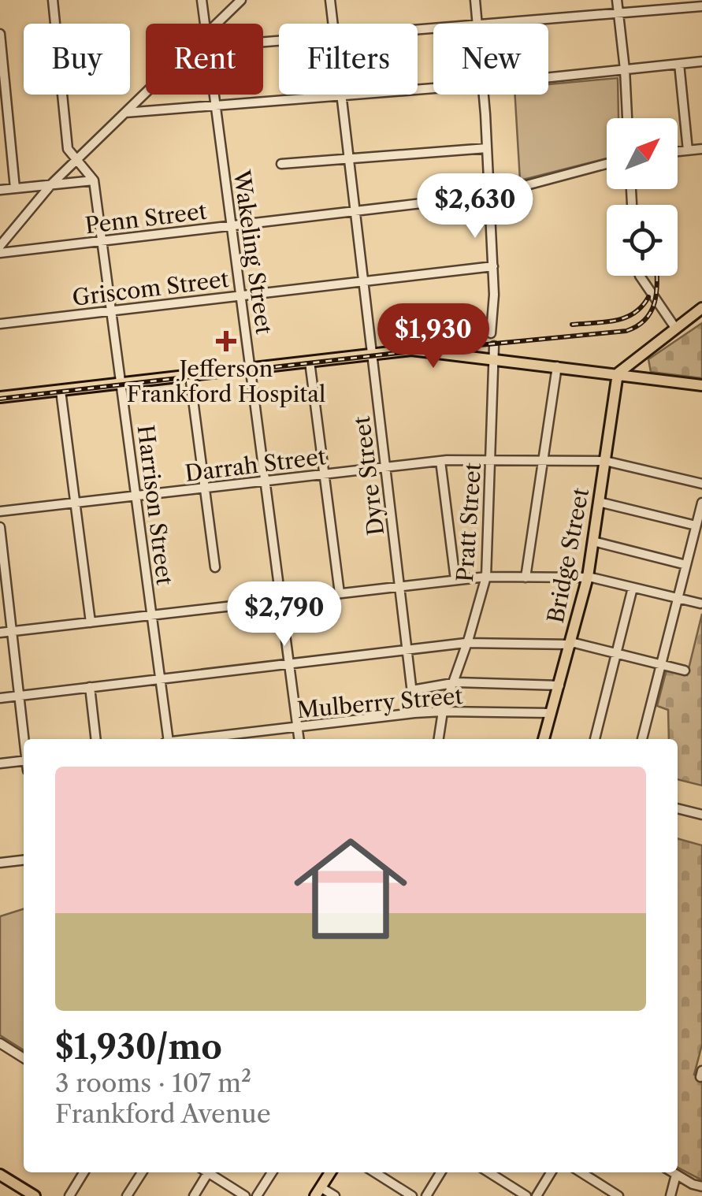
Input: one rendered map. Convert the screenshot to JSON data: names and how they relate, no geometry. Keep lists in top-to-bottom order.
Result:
{
  "streets": {
    "main road": ["Bridge Street"],
    "street": [
      "Penn Street",
      "Wakeling Street",
      "Griscom Street",
      "Darrah Street",
      "Dyre Street",
      "Harrison Street",
      "Pratt Street",
      "Mulberry Street"
    ]
  },
  "crossings": [
    ["Penn Street", "Wakeling Street"],
    ["Penn Street", "Dyre Street"],
    ["Penn Street", "Harrison Street"],
    ["Wakeling Street", "Griscom Street"],
    ["Wakeling Street", "Darrah Street"],
    ["Wakeling Street", "Mulberry Street"],
    ["Griscom Street", "Dyre Street"],
    ["Griscom Street", "Harrison Street"],
    ["Darrah Street", "Dyre Street"],
    ["Darrah Street", "Harrison Street"],
    ["Darrah Street", "Pratt Street"],
    ["Darrah Street", "Bridge Street"],
    ["Dyre Street", "Mulberry Street"],
    ["Pratt Street", "Mulberry Street"],
    ["Bridge Street", "Mulberry Street"]
  ],
  "places": {
    "health": ["Jefferson Frankford Hospital"]
  },
  "north": "top right",
  "page": {
    "chip": [
      "Buy",
      "Rent",
      "Filters",
      "New"
    ],
    "price": ["$2,630", "$1,930", "$2,790"],
    "list": [
      {
        "name": "$1,930/mo",
        "note": "3 rooms · 107 m² · Frankford Avenue"
      }
    ]
  }
}
